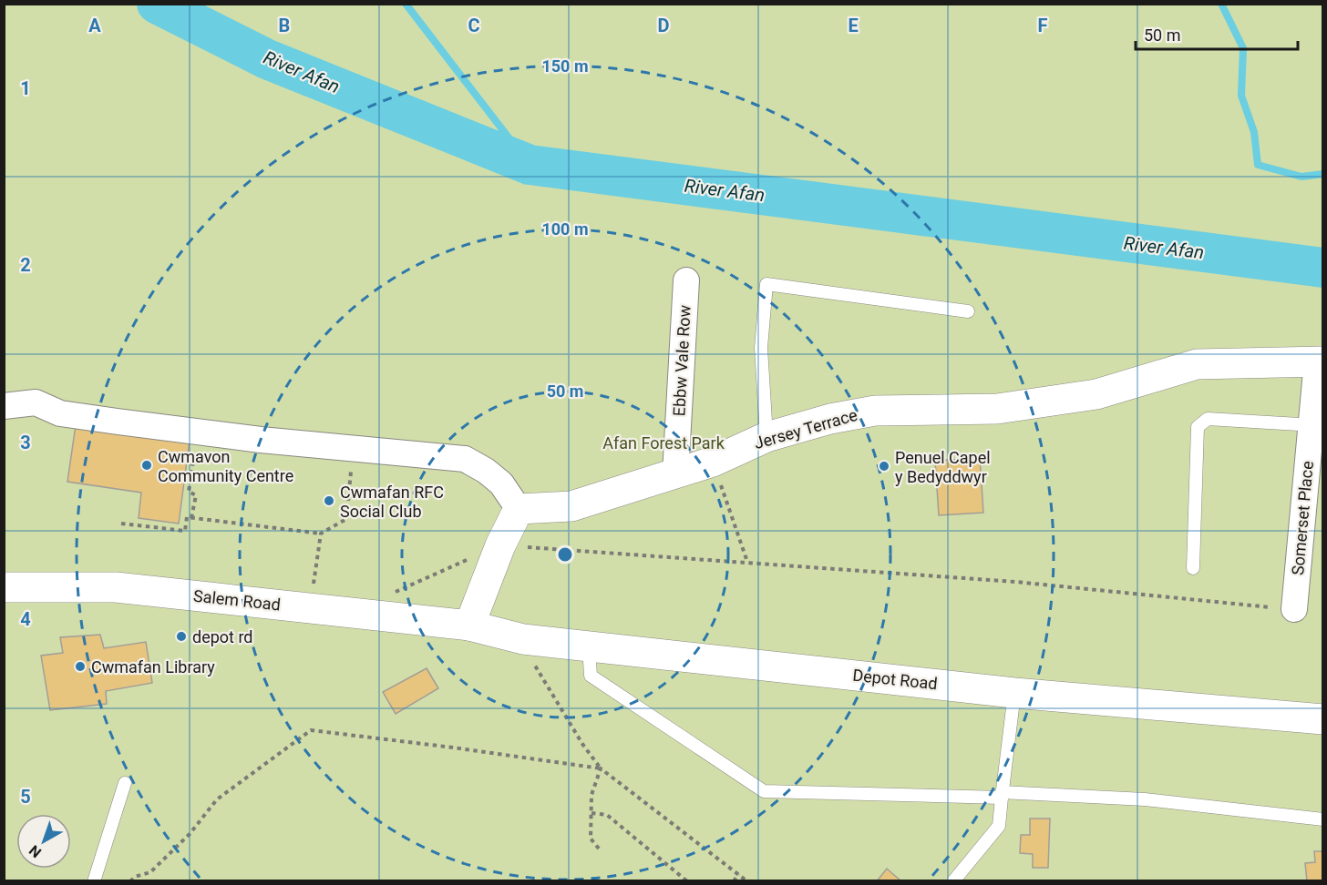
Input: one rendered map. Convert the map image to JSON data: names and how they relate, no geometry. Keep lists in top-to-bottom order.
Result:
{
  "streets": {
    "main road": ["Jersey Terrace", "Salem Road", "Depot Road"],
    "street": ["Ebbw Vale Row", "Somerset Place"]
  },
  "crossings": [
    ["Ebbw Vale Row", "Jersey Terrace"],
    ["Jersey Terrace", "Somerset Place"],
    ["Salem Road", "Depot Road"]
  ],
  "water": ["River Afan"],
  "parks": ["Afan Forest Park"],
  "places": [
    "Cwmavon Community Centre",
    "Penuel Capel y Bedyddwyr",
    "Cwmafan RFC Social Club",
    "depot rd",
    "Cwmafan Library"
  ],
  "scale_bar": "50 m",
  "north": "bottom left",
  "grid": {
    "columns": [
      "A",
      "B",
      "C",
      "D",
      "E",
      "F"
    ],
    "rows": [
      "1",
      "2",
      "3",
      "4",
      "5"
    ]
  },
  "rings": ["150 m", "100 m", "50 m"]
}
